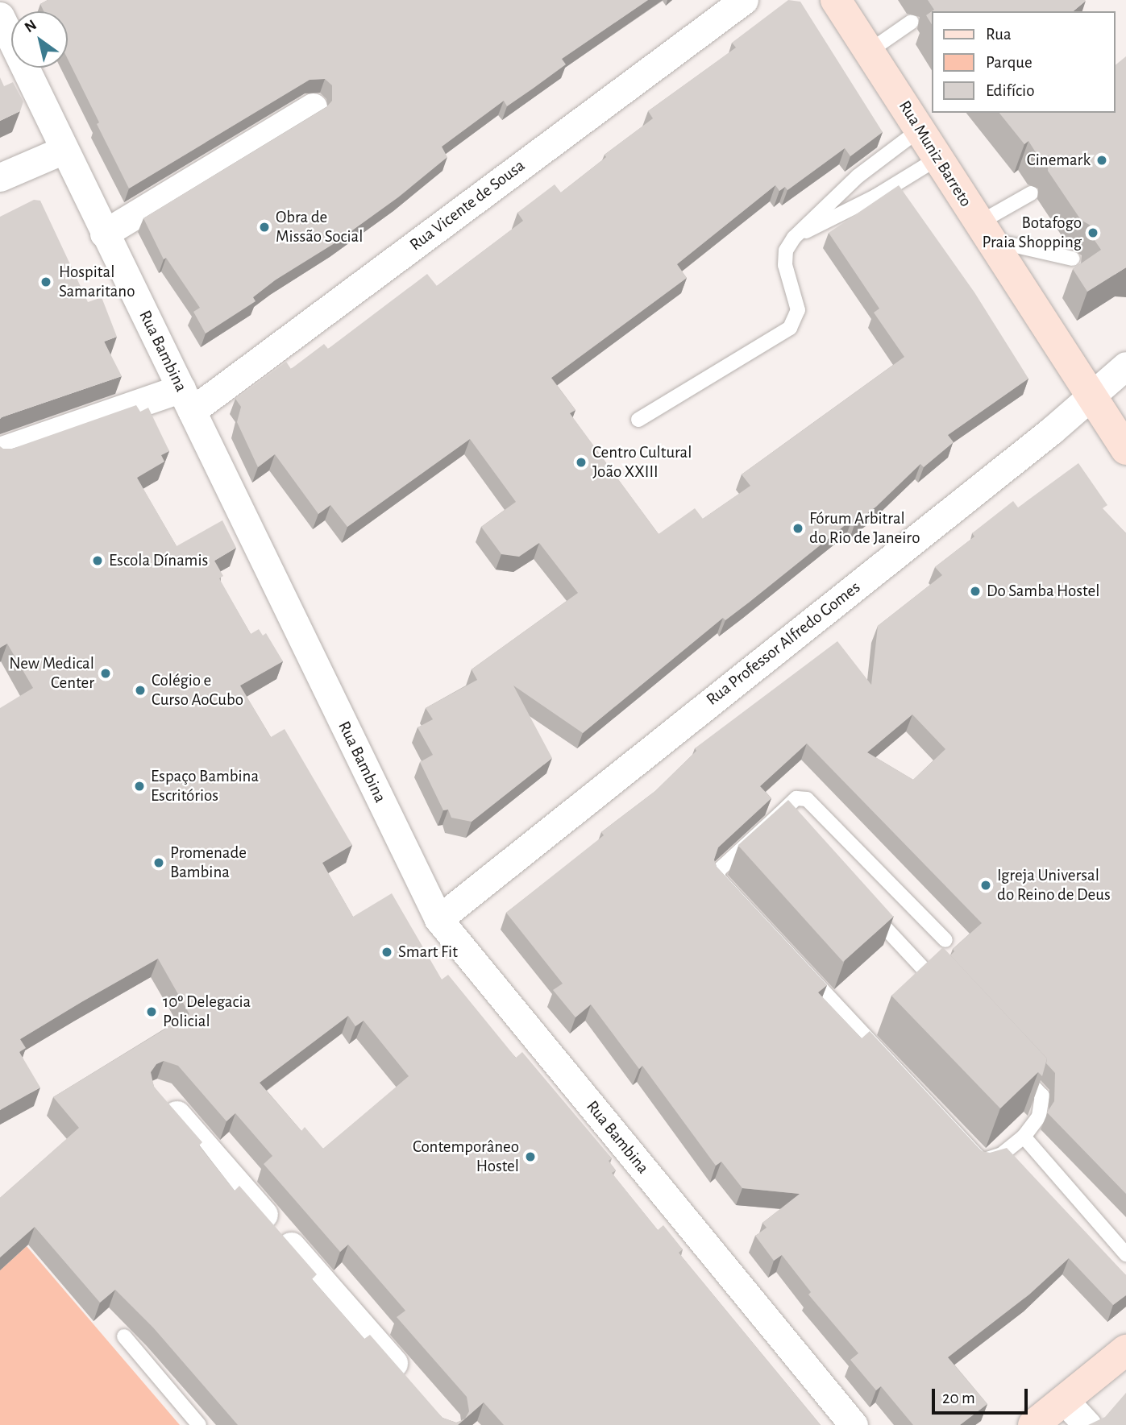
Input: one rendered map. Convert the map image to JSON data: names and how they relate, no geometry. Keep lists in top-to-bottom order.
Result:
{
  "streets": {
    "main road": ["Rua Muniz Barreto"],
    "street": ["Rua Vicente de Sousa", "Rua Bambina", "Rua Professor Alfredo Gomes"]
  },
  "crossings": [
    ["Rua Muniz Barreto", "Rua Professor Alfredo Gomes"],
    ["Rua Vicente de Sousa", "Rua Bambina"],
    ["Rua Bambina", "Rua Professor Alfredo Gomes"]
  ],
  "places": [
    "Cinemark",
    "Obra de Missão Social",
    "Botafogo Praia Shopping",
    "Hospital Samaritano",
    "Centro Cultural João XXIII",
    "Fórum Arbitral do Rio de Janeiro",
    "Escola Dínamis",
    "Do Samba Hostel",
    "New Medical Center",
    "Colégio e Curso AoCubo",
    "Espaço Bambina Escritórios",
    "Promenade Bambina",
    "Igreja Universal do Reino de Deus",
    "Smart Fit",
    "10º Delegacia Policial",
    "Contemporâneo Hostel"
  ],
  "legend": ["Rua", "Parque", "Edifício"],
  "scale_bar": "20 m",
  "north": "top left"
}
